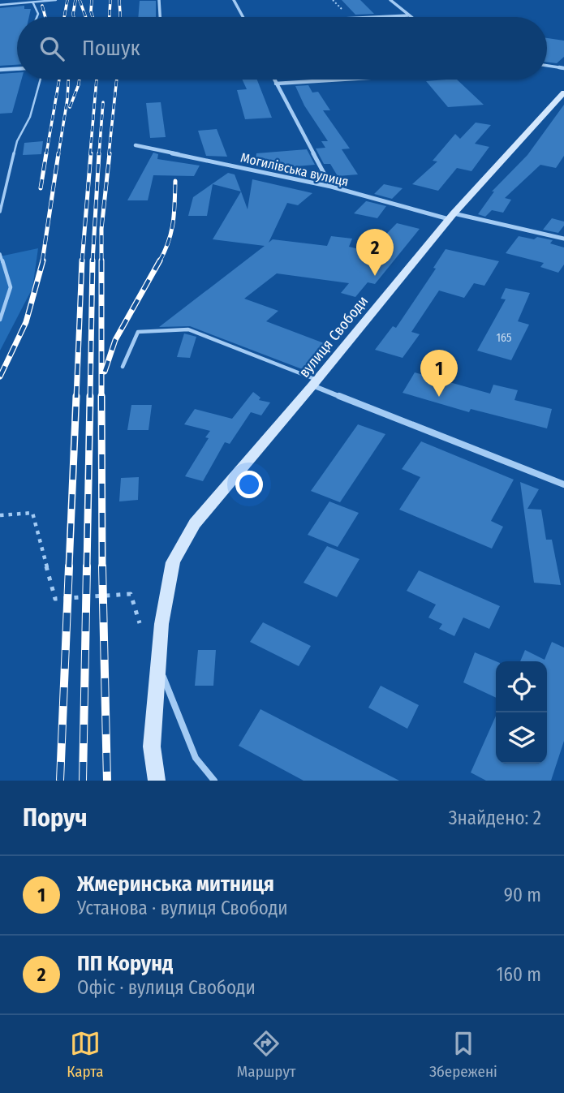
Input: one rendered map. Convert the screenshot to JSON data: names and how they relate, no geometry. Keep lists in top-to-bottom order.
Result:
{
  "streets": {
    "street": ["Могилівська вулиця", "вулиця Свободи"]
  },
  "crossings": [
    ["Могилівська вулиця", "вулиця Свободи"]
  ],
  "house_numbers": ["165"],
  "page": {
    "search": "Пошук",
    "pins": ["2", "1"],
    "heading": ["Поруч", "Знайдено: 2"],
    "list": [
      {
        "mark": "1",
        "name": "Жмеринська митниця",
        "note": "Установа · вулиця Свободи",
        "value": "90 m"
      },
      {
        "mark": "2",
        "name": "ПП Корунд",
        "note": "Офіс · вулиця Свободи",
        "value": "160 m"
      }
    ],
    "nav": ["Карта", "Маршрут", "Збережені"]
  }
}
